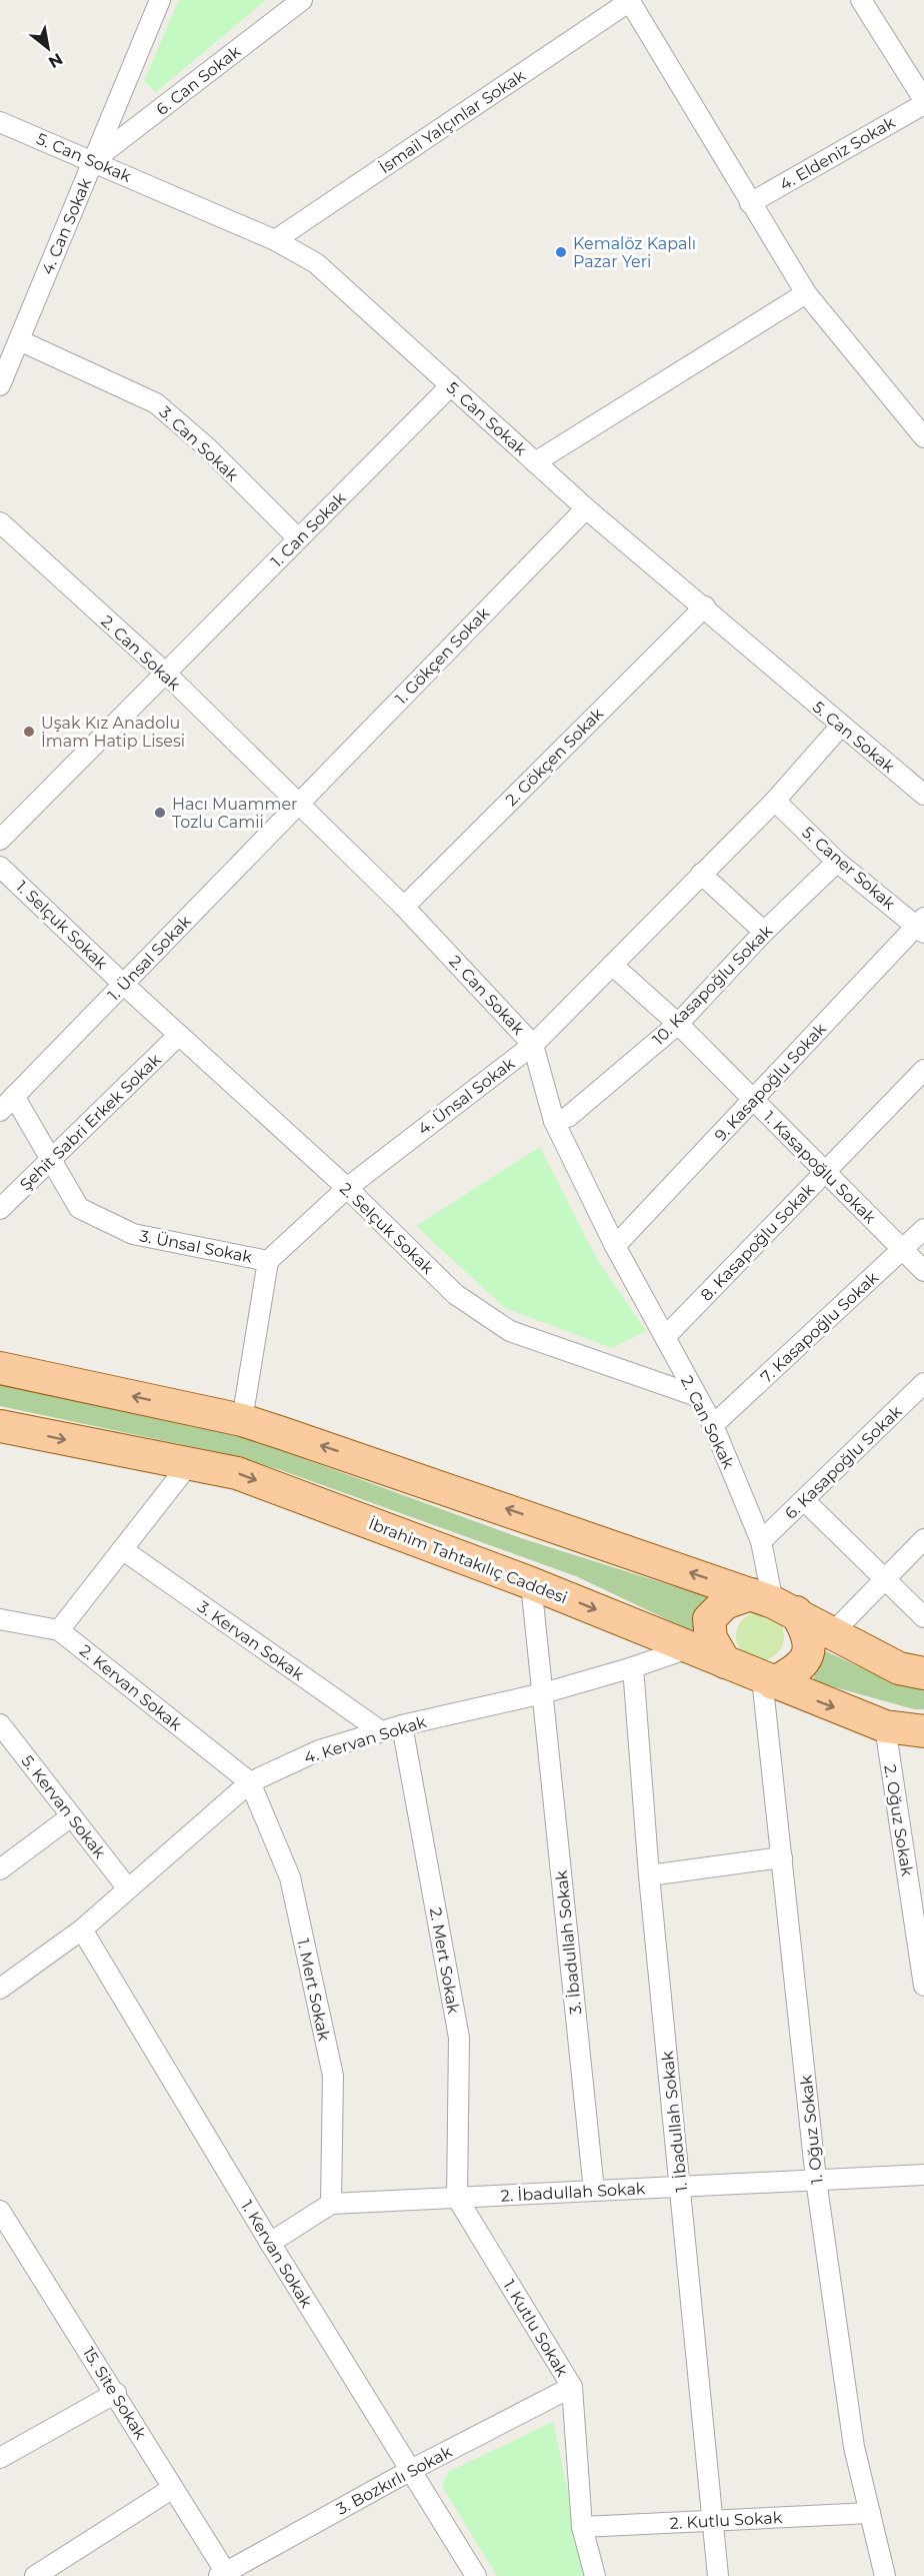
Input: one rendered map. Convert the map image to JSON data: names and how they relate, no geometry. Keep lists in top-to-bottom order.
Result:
{
  "streets": {
    "main road": ["İbrahim Tahtakılıç Caddesi"],
    "street": [
      "6. Can Sokak",
      "İsmail Yalçınlar Sokak",
      "4. Eldeniz Sokak",
      "5. Can Sokak",
      "4. Can Sokak",
      "3. Can Sokak",
      "1. Can Sokak",
      "2. Can Sokak",
      "1. Gökçen Sokak",
      "2. Gökçen Sokak",
      "5. Caner Sokak",
      "1. Selçuk Sokak",
      "1. Ünsal Sokak",
      "10. Kasapoğlu Sokak",
      "9. Kasapoğlu Sokak",
      "4. Ünsal Sokak",
      "Şehit Sabri Erkek Sokak",
      "1. Kasapoğlu Sokak",
      "2. Selçuk Sokak",
      "8. Kasapoğlu Sokak",
      "3. Ünsal Sokak",
      "7. Kasapoğlu Sokak",
      "6. Kasapoğlu Sokak",
      "3. Kervan Sokak",
      "2. Kervan Sokak",
      "4. Kervan Sokak",
      "5. Kervan Sokak",
      "2. Oğuz Sokak",
      "3. İbadullah Sokak",
      "2. Mert Sokak",
      "1. Mert Sokak",
      "1. İbadullah Sokak",
      "1. Oğuz Sokak",
      "2. İbadullah Sokak",
      "1. Kervan Sokak",
      "1. Kutlu Sokak",
      "15. Site Sokak",
      "3. Bozkırlı Sokak",
      "2. Kutlu Sokak"
    ]
  },
  "crossings": [
    ["6. Can Sokak", "5. Can Sokak"],
    ["6. Can Sokak", "4. Can Sokak"],
    ["İsmail Yalçınlar Sokak", "5. Can Sokak"],
    ["5. Can Sokak", "4. Can Sokak"],
    ["5. Can Sokak", "1. Can Sokak"],
    ["5. Can Sokak", "1. Gökçen Sokak"],
    ["5. Can Sokak", "2. Gökçen Sokak"],
    ["5. Can Sokak", "4. Ünsal Sokak"],
    ["4. Can Sokak", "3. Can Sokak"],
    ["3. Can Sokak", "1. Can Sokak"],
    ["1. Can Sokak", "2. Can Sokak"],
    ["2. Can Sokak", "1. Gökçen Sokak"],
    ["2. Can Sokak", "2. Gökçen Sokak"],
    ["2. Can Sokak", "1. Ünsal Sokak"],
    ["2. Can Sokak", "10. Kasapoğlu Sokak"],
    ["2. Can Sokak", "9. Kasapoğlu Sokak"],
    ["2. Can Sokak", "4. Ünsal Sokak"],
    ["2. Can Sokak", "2. Selçuk Sokak"],
    ["2. Can Sokak", "8. Kasapoğlu Sokak"],
    ["2. Can Sokak", "7. Kasapoğlu Sokak"],
    ["2. Can Sokak", "6. Kasapoğlu Sokak"],
    ["2. Can Sokak", "İbrahim Tahtakılıç Caddesi"],
    ["2. Can Sokak", "1. Oğuz Sokak"],
    ["1. Gökçen Sokak", "1. Ünsal Sokak"],
    ["5. Caner Sokak", "10. Kasapoğlu Sokak"],
    ["5. Caner Sokak", "9. Kasapoğlu Sokak"],
    ["5. Caner Sokak", "4. Ünsal Sokak"],
    ["1. Selçuk Sokak", "1. Ünsal Sokak"],
    ["1. Selçuk Sokak", "2. Selçuk Sokak"],
    ["1. Ünsal Sokak", "2. Selçuk Sokak"],
    ["1. Ünsal Sokak", "3. Ünsal Sokak"],
    ["10. Kasapoğlu Sokak", "1. Kasapoğlu Sokak"],
    ["9. Kasapoğlu Sokak", "1. Kasapoğlu Sokak"],
    ["4. Ünsal Sokak", "1. Kasapoğlu Sokak"],
    ["4. Ünsal Sokak", "2. Selçuk Sokak"],
    ["4. Ünsal Sokak", "3. Ünsal Sokak"],
    ["Şehit Sabri Erkek Sokak", "2. Selçuk Sokak"],
    ["Şehit Sabri Erkek Sokak", "3. Ünsal Sokak"],
    ["1. Kasapoğlu Sokak", "8. Kasapoğlu Sokak"],
    ["1. Kasapoğlu Sokak", "7. Kasapoğlu Sokak"],
    ["İbrahim Tahtakılıç Caddesi", "4. Kervan Sokak"],
    ["İbrahim Tahtakılıç Caddesi", "2. Oğuz Sokak"],
    ["İbrahim Tahtakılıç Caddesi", "3. İbadullah Sokak"],
    ["İbrahim Tahtakılıç Caddesi", "1. Oğuz Sokak"],
    ["3. Kervan Sokak", "4. Kervan Sokak"],
    ["2. Kervan Sokak", "4. Kervan Sokak"],
    ["2. Kervan Sokak", "1. Mert Sokak"],
    ["4. Kervan Sokak", "5. Kervan Sokak"],
    ["4. Kervan Sokak", "3. İbadullah Sokak"],
    ["4. Kervan Sokak", "2. Mert Sokak"],
    ["4. Kervan Sokak", "1. Mert Sokak"],
    ["4. Kervan Sokak", "1. İbadullah Sokak"],
    ["4. Kervan Sokak", "1. Kervan Sokak"],
    ["3. İbadullah Sokak", "2. İbadullah Sokak"],
    ["2. Mert Sokak", "2. İbadullah Sokak"],
    ["2. Mert Sokak", "1. Kutlu Sokak"],
    ["1. Mert Sokak", "2. İbadullah Sokak"],
    ["1. İbadullah Sokak", "2. İbadullah Sokak"],
    ["1. İbadullah Sokak", "2. Kutlu Sokak"],
    ["1. Oğuz Sokak", "2. İbadullah Sokak"],
    ["1. Oğuz Sokak", "2. Kutlu Sokak"],
    ["2. İbadullah Sokak", "1. Kervan Sokak"],
    ["2. İbadullah Sokak", "1. Kutlu Sokak"],
    ["1. Kervan Sokak", "3. Bozkırlı Sokak"],
    ["1. Kutlu Sokak", "3. Bozkırlı Sokak"],
    ["1. Kutlu Sokak", "2. Kutlu Sokak"],
    ["15. Site Sokak", "3. Bozkırlı Sokak"]
  ],
  "places": ["Kemalöz Kapalı Pazar Yeri", "Uşak Kız Anadolu İmam Hatip Lisesi", "Hacı Muammer Tozlu Camii"],
  "north": "bottom right"
}
